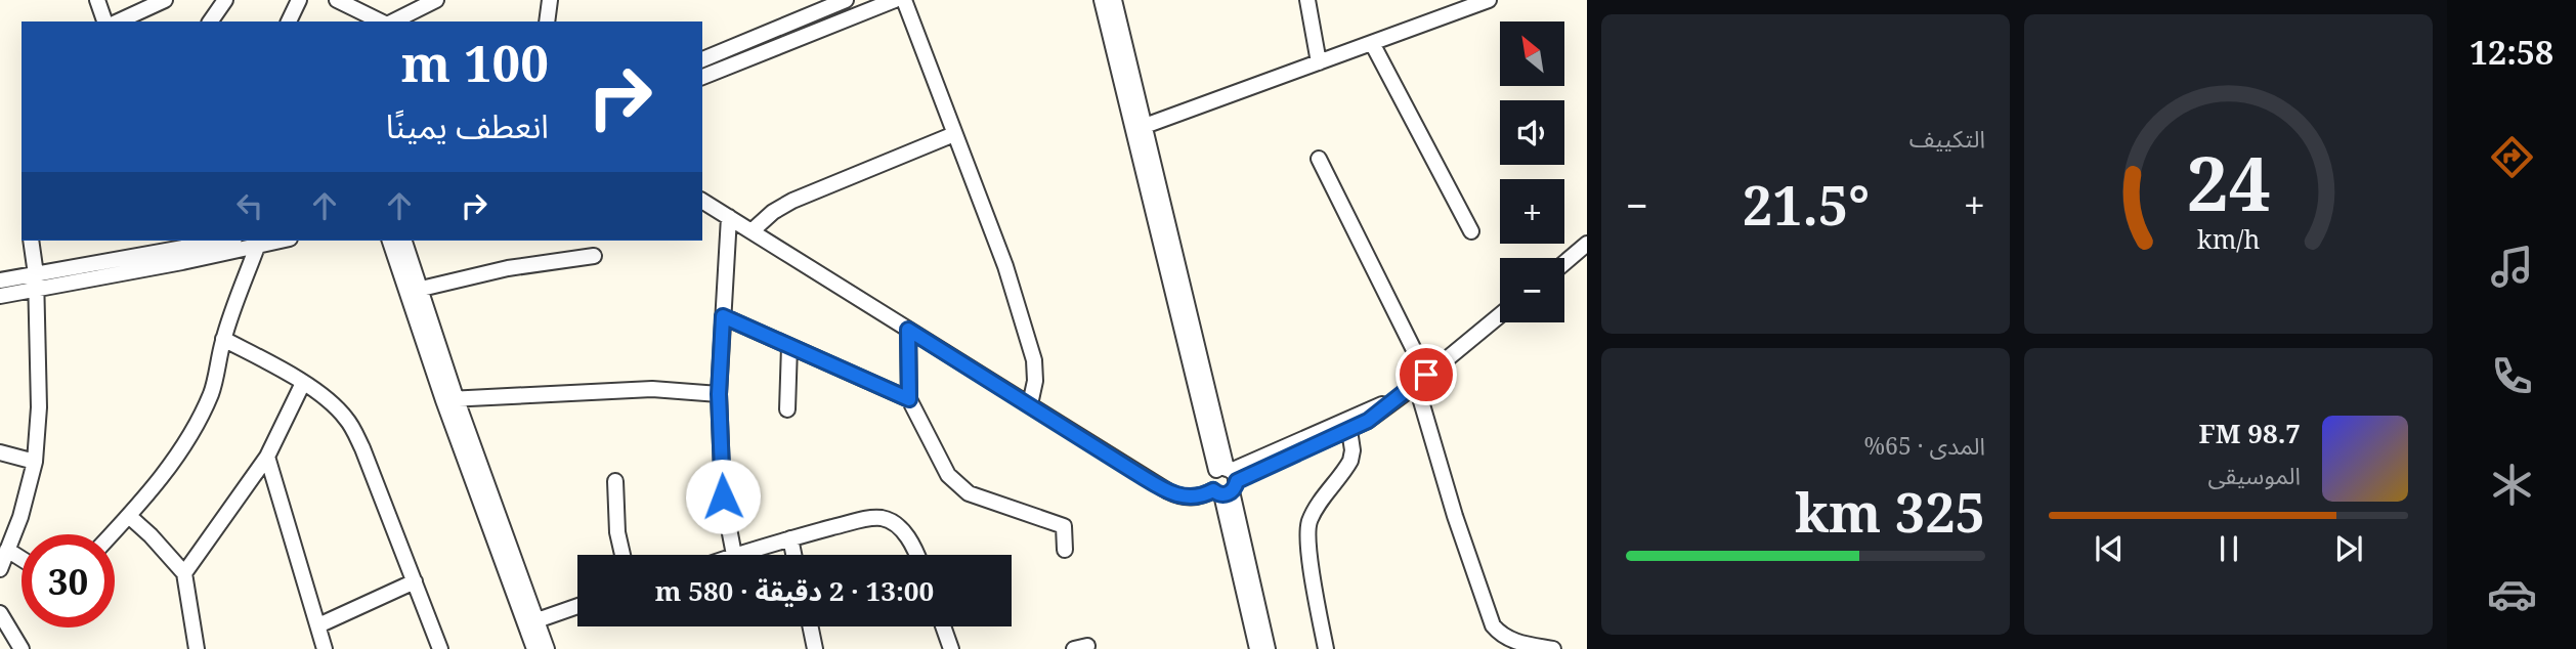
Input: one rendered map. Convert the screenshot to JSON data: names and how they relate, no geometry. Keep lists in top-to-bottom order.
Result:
{
  "north": "top left",
  "page": {
    "tabs": "12:58",
    "tile": [
      "التكييف",
      ["المدى · 65%", "325 km"]
    ],
    "map_buttons": ["+", "−"],
    "turn": ["100 m", "انعطف يمينًا"],
    "heat": ["−", "21.5°", "+"],
    "song": ["98.7 FM", "الموسيقى"],
    "limit": "30",
    "trip": "13:00 · 2 دقيقة · 580 m",
    "gauge": ["24", "km/h"]
  }
}
